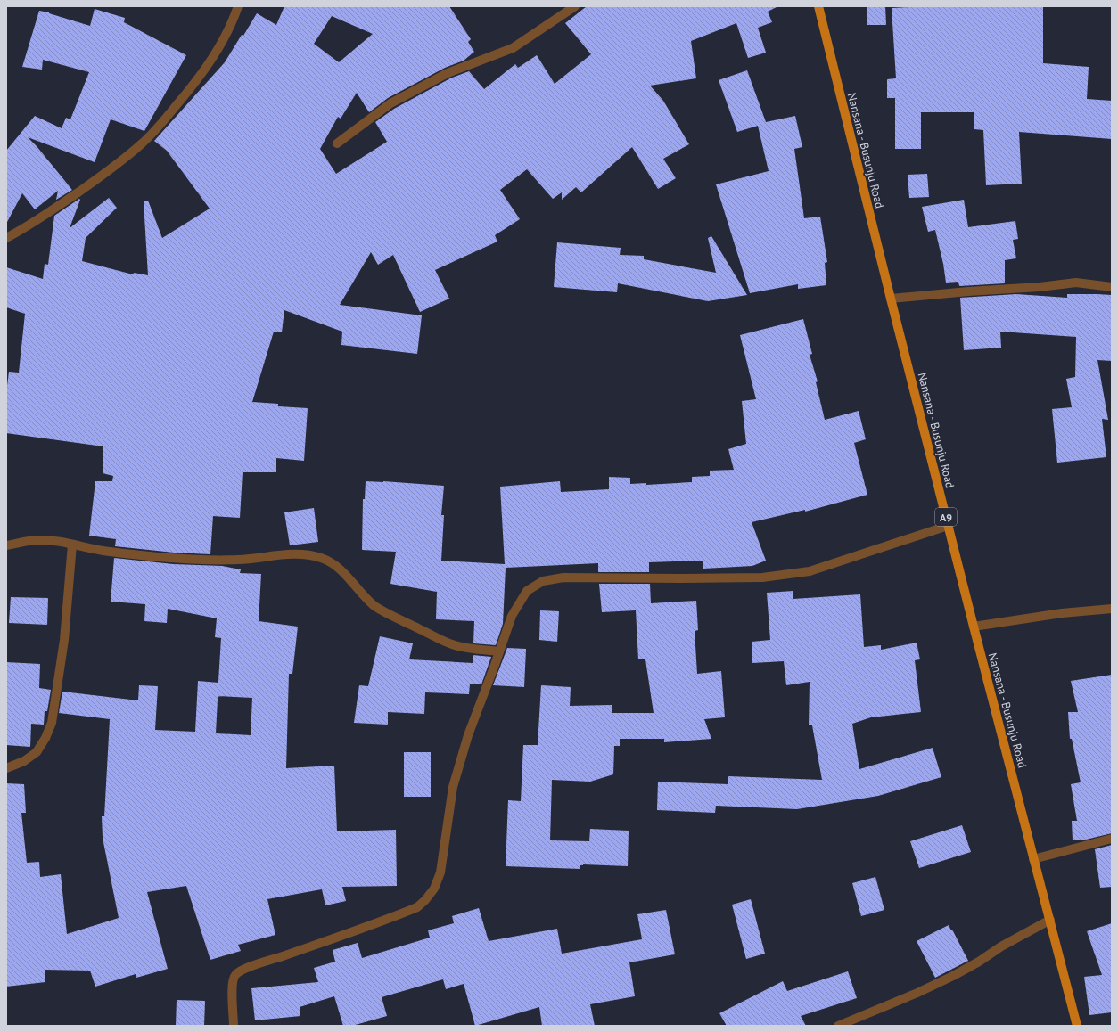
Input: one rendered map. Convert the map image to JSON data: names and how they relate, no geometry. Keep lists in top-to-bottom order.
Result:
{
  "streets": {
    "main road": ["Nansana - Busunju Road", "A9"]
  }
}
